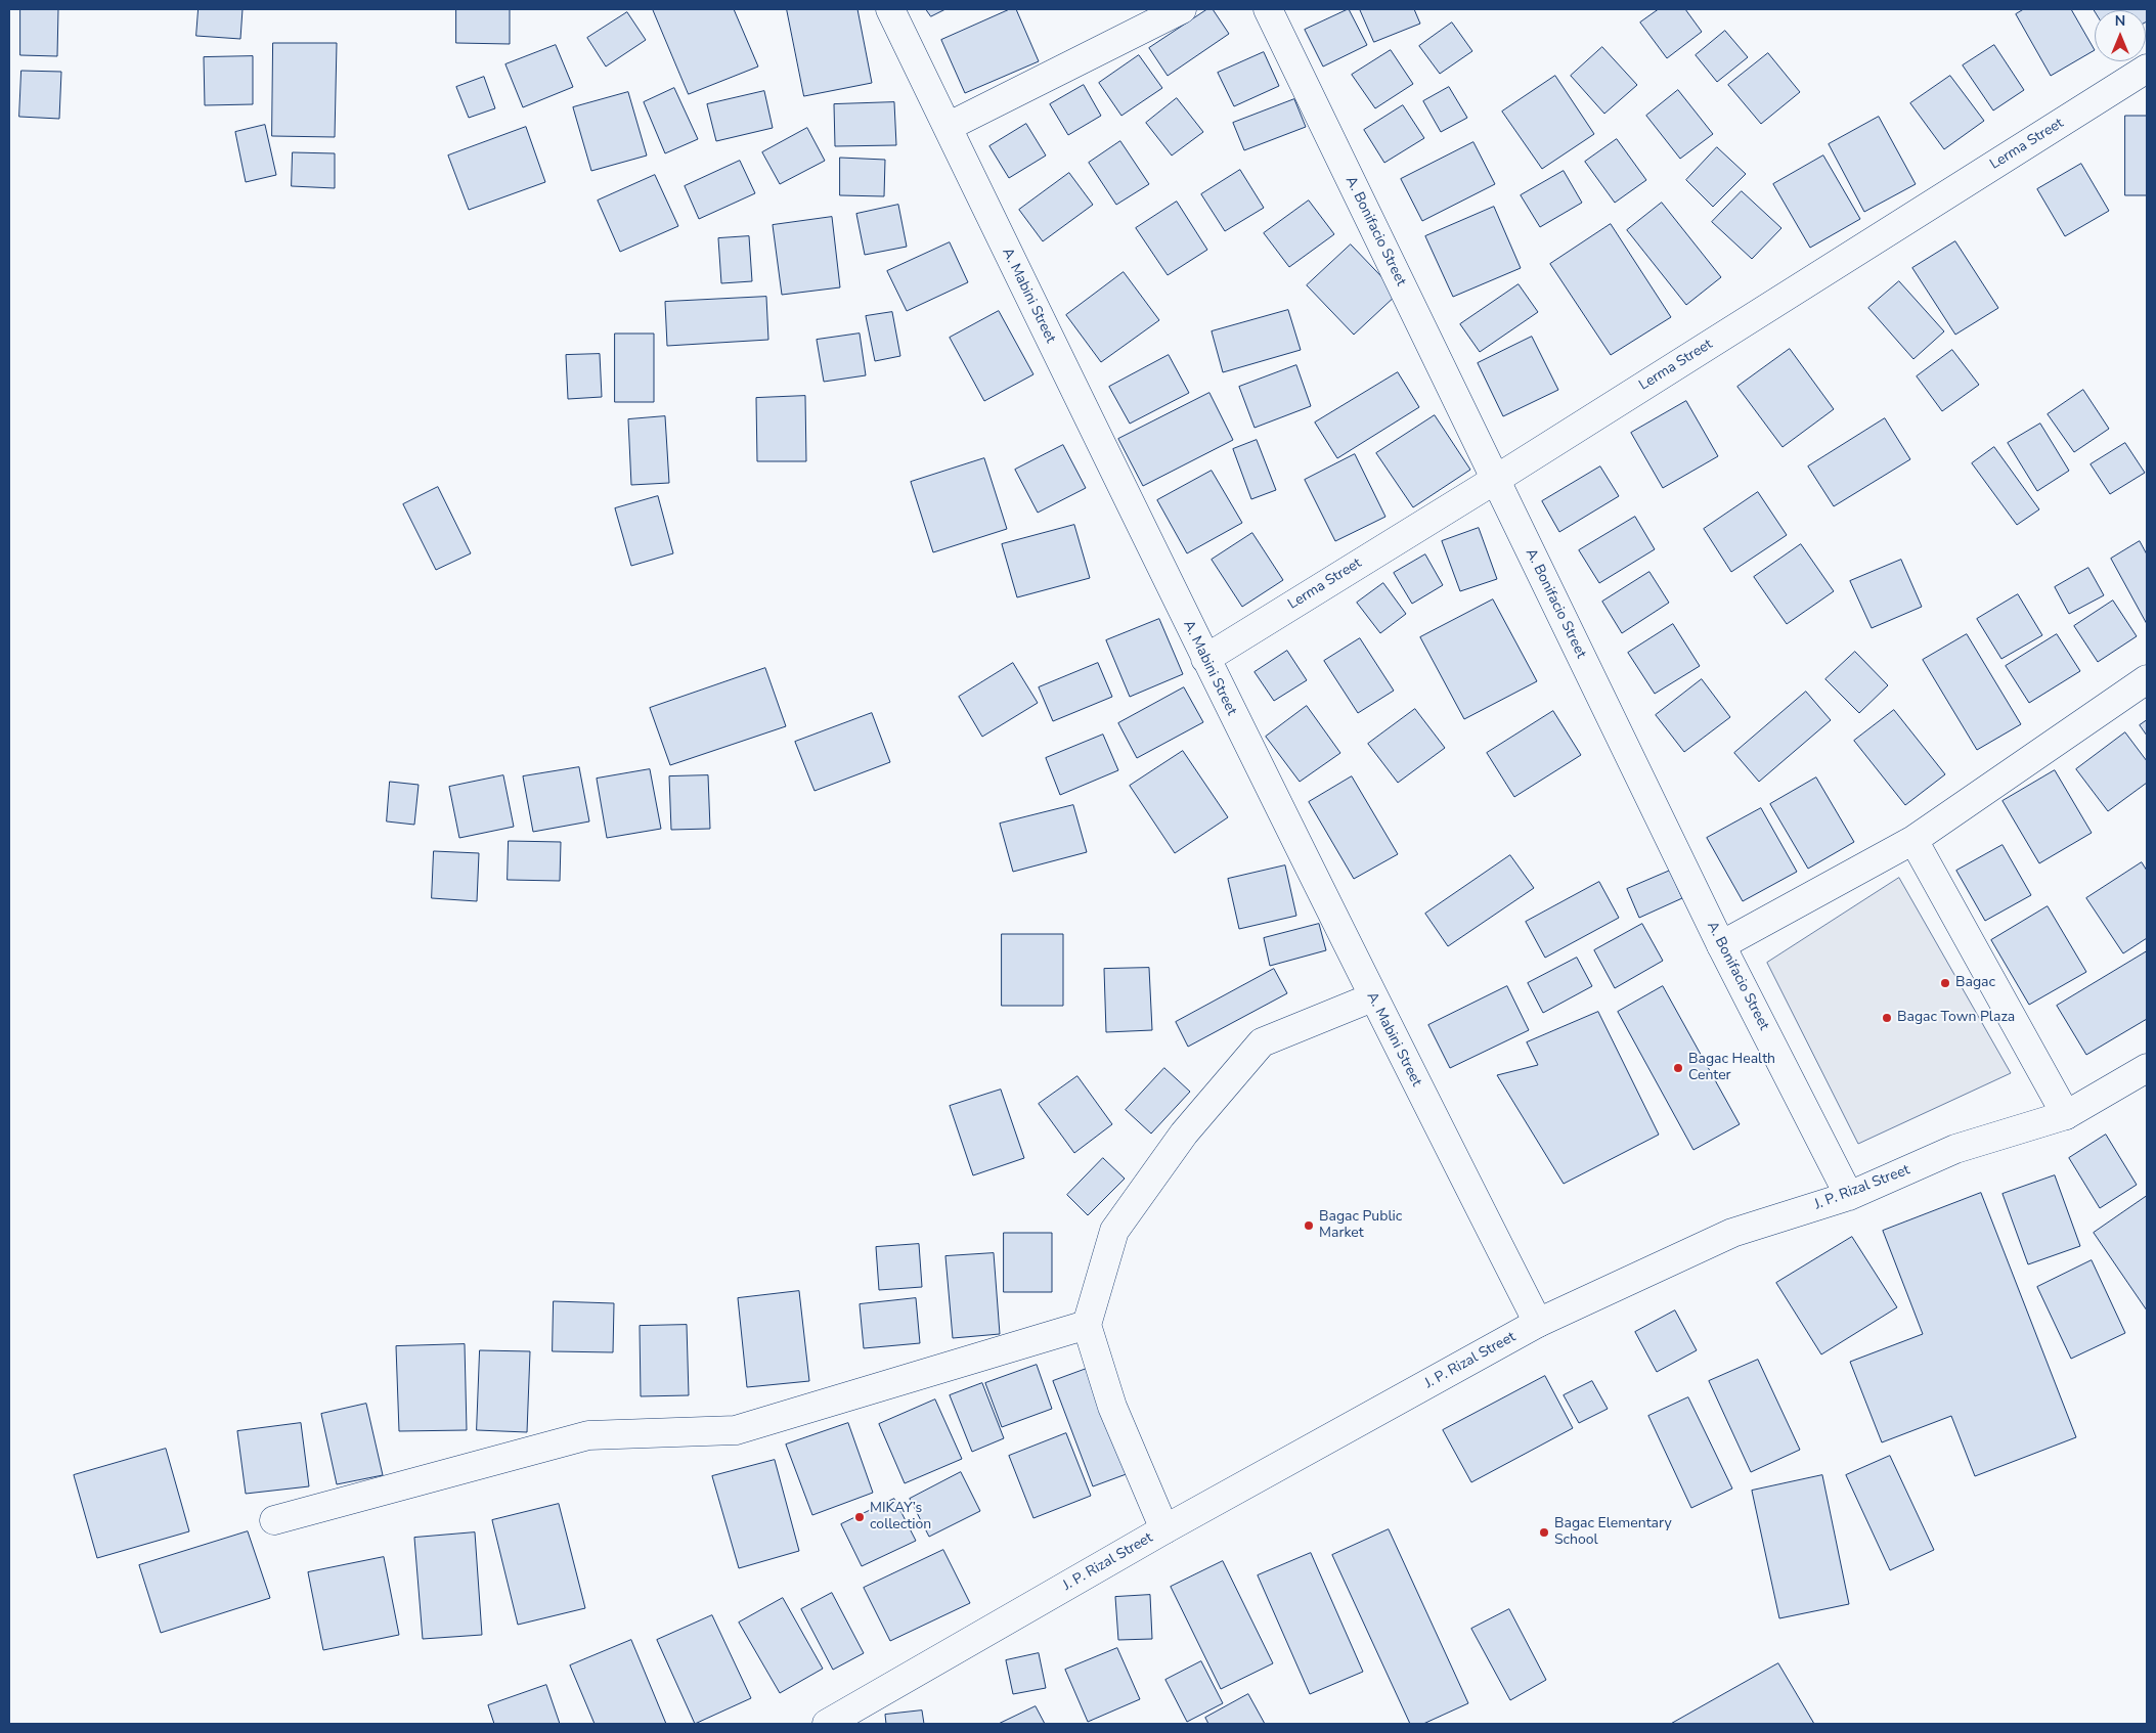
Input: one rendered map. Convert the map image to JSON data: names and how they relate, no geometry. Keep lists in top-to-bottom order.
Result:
{
  "streets": {
    "street": [
      "Lerma Street",
      "A. Bonifacio Street",
      "A. Mabini Street",
      "J. P. Rizal Street"
    ]
  },
  "crossings": [
    ["Lerma Street", "A. Bonifacio Street"],
    ["Lerma Street", "A. Mabini Street"],
    ["A. Bonifacio Street", "J. P. Rizal Street"],
    ["A. Mabini Street", "J. P. Rizal Street"]
  ],
  "places": [
    "Bagac",
    "Bagac Town Plaza",
    "Bagac Health Center",
    "Bagac Public Market",
    "MIKAY’s collection",
    "Bagac Elementary School"
  ],
  "north": "top"
}
